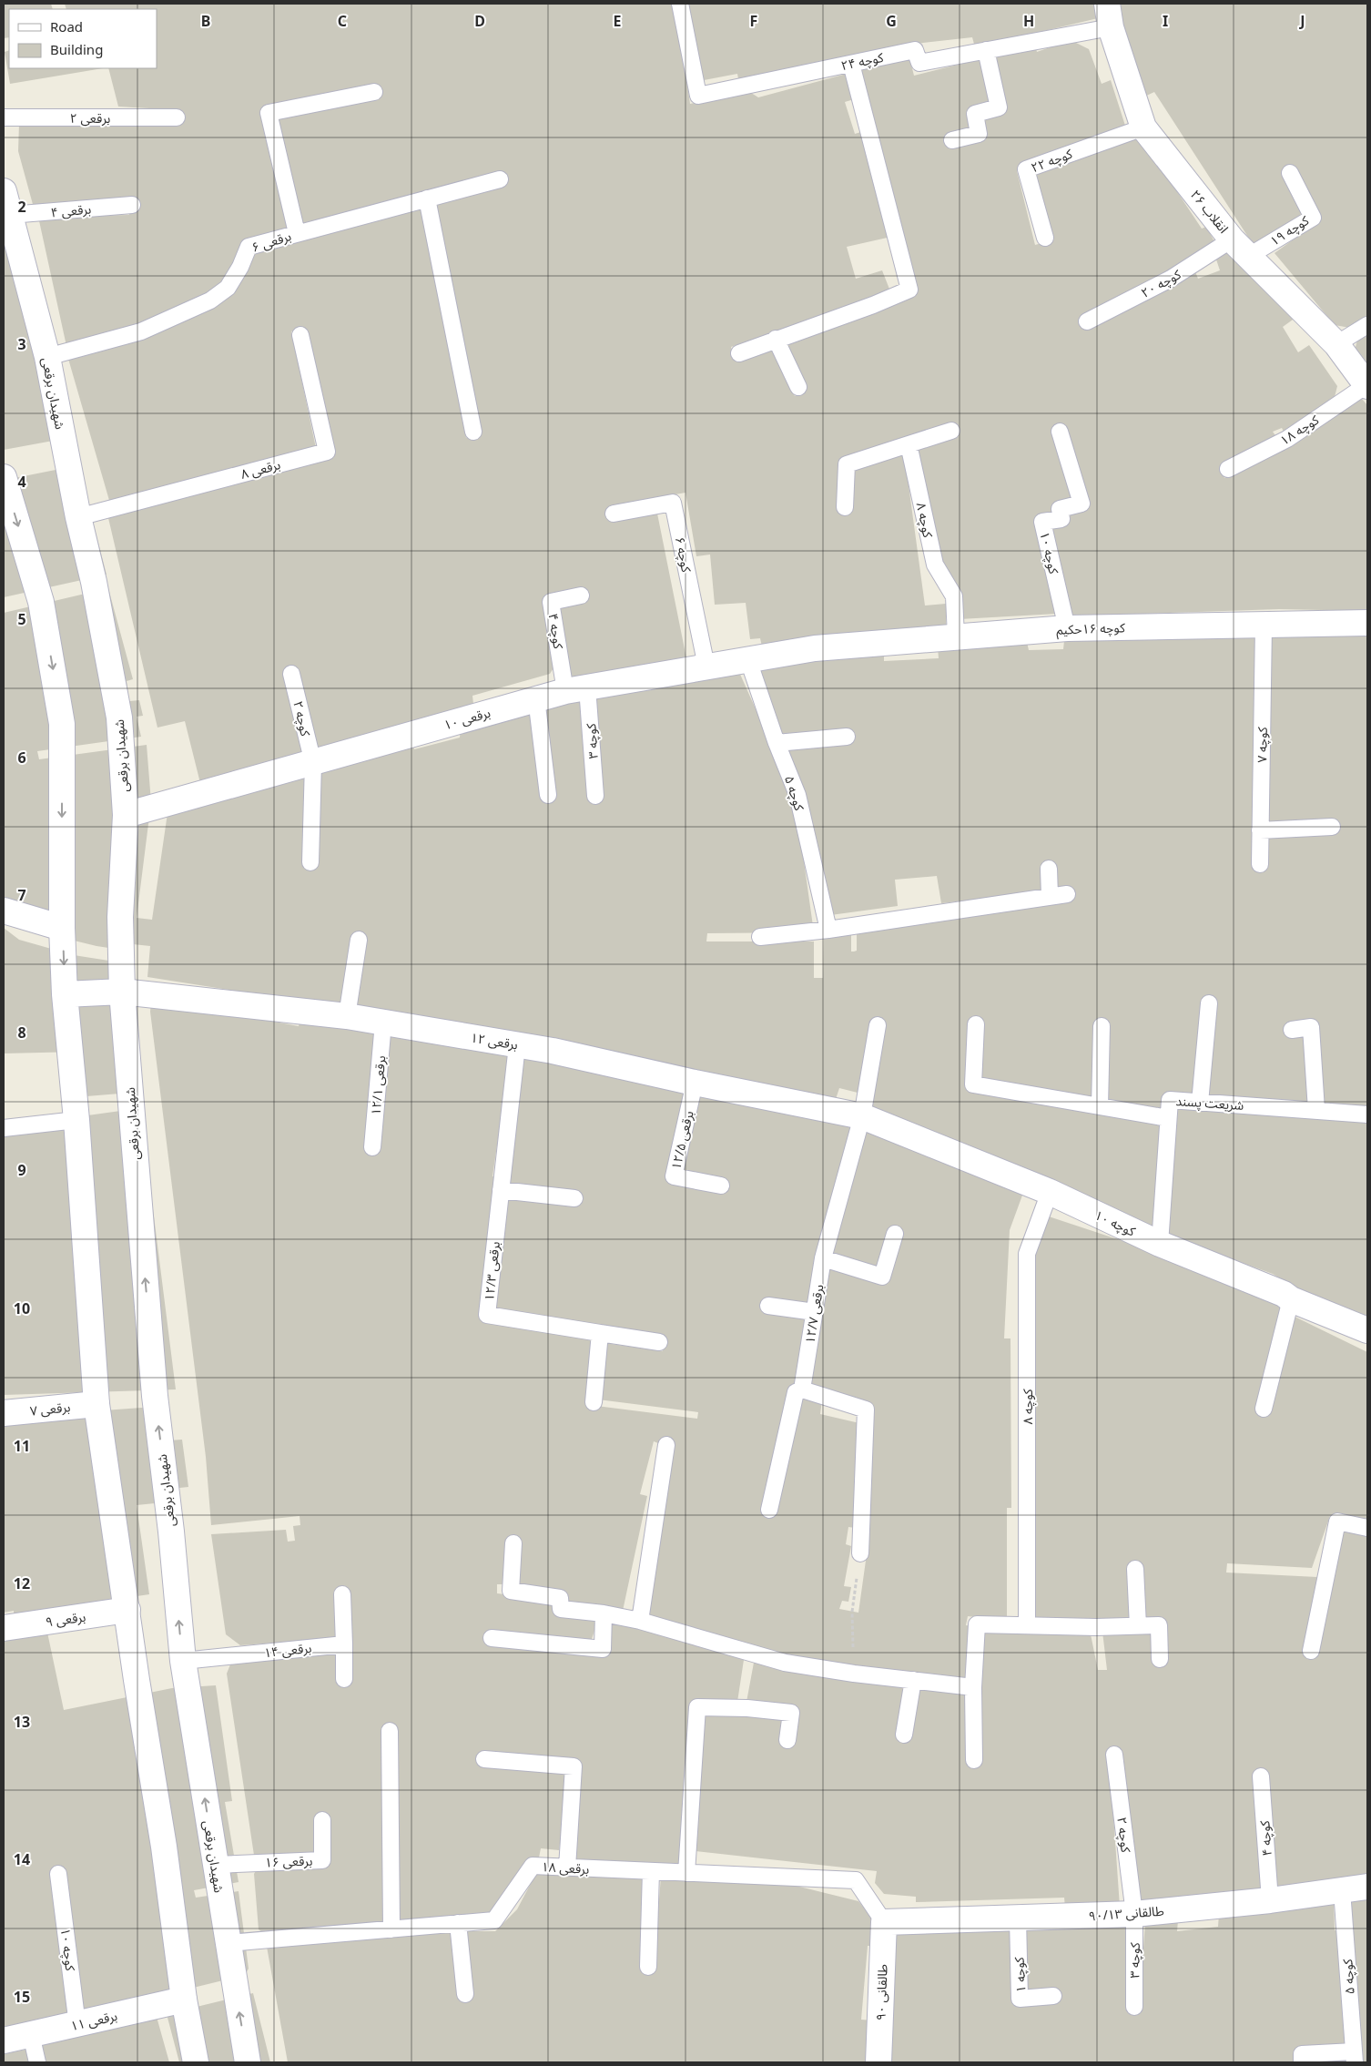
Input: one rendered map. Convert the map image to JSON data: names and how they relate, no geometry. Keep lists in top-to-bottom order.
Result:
{
  "streets": {
    "street": [
      "انقلاب ۲۶",
      "شهیدان برقعی",
      "کوچه ۱۰",
      "کوچه ۱۶حکیم",
      "برقعی ۱۰",
      "برقعی ۱۲",
      "برقعی ۷",
      "برقعی ۹",
      "طالقانی ۹۰/۱۳",
      "طالقانی ۹۰",
      "برقعی ۱۱"
    ],
    "lane": [
      "کوچه ۲۴",
      "برقعی ۲",
      "کوچه ۲۲",
      "برقعی ۴",
      "کوچه ۱۹",
      "برقعی ۶",
      "کوچه ۲۰",
      "کوچه ۱۸",
      "برقعی ۸",
      "کوچه ۸",
      "کوچه ۶",
      "کوچه ۴",
      "کوچه ۲",
      "کوچه ۳",
      "کوچه ۷",
      "کوچه ۵",
      "برقعی ۱۲/۱",
      "شریعت پسند",
      "برقعی ۱۲/۵",
      "برقعی ۱۲/۳",
      "برقعی ۱۲/۷",
      "برقعی ۱۴",
      "برقعی ۱۶",
      "برقعی ۱۸",
      "کوچه ۱"
    ]
  },
  "crossings": [
    ["کوچه ۲۴", "انقلاب ۲۶"],
    ["کوچه ۲۲", "انقلاب ۲۶"],
    ["برقعی ۴", "شهیدان برقعی"],
    ["انقلاب ۲۶", "کوچه ۱۹"],
    ["انقلاب ۲۶", "کوچه ۲۰"],
    ["انقلاب ۲۶", "کوچه ۱۸"],
    ["کوچه ۱۹", "کوچه ۲۰"],
    ["برقعی ۶", "شهیدان برقعی"],
    ["شهیدان برقعی", "برقعی ۸"],
    ["شهیدان برقعی", "برقعی ۱۰"],
    ["شهیدان برقعی", "برقعی ۱۲"],
    ["شهیدان برقعی", "برقعی ۱۴"],
    ["شهیدان برقعی", "برقعی ۱۶"],
    ["شهیدان برقعی", "برقعی ۱۸"],
    ["کوچه ۸", "کوچه ۱۰"],
    ["کوچه ۸", "کوچه ۱۶حکیم"],
    ["کوچه ۱۰", "کوچه ۱۶حکیم"],
    ["کوچه ۱۰", "برقعی ۱۲"],
    ["کوچه ۱۰", "شریعت پسند"],
    ["کوچه ۱۰", "برقعی ۱۲/۷"],
    ["کوچه ۱۰", "برقعی ۱۱"],
    ["کوچه ۶", "برقعی ۱۰"],
    ["کوچه ۱۶حکیم", "برقعی ۱۰"],
    ["کوچه ۱۶حکیم", "کوچه ۷"],
    ["کوچه ۴", "برقعی ۱۰"],
    ["کوچه ۴", "کوچه ۳"],
    ["کوچه ۴", "طالقانی ۹۰/۱۳"],
    ["کوچه ۲", "برقعی ۱۰"],
    ["کوچه ۲", "کوچه ۳"],
    ["کوچه ۲", "طالقانی ۹۰/۱۳"],
    ["برقعی ۱۰", "کوچه ۳"],
    ["برقعی ۱۰", "کوچه ۵"],
    ["کوچه ۳", "طالقانی ۹۰/۱۳"],
    ["کوچه ۵", "طالقانی ۹۰/۱۳"],
    ["برقعی ۱۲", "برقعی ۱۲/۱"],
    ["برقعی ۱۲", "برقعی ۱۲/۵"],
    ["برقعی ۱۲", "برقعی ۱۲/۳"],
    ["برقعی ۱۲", "برقعی ۱۲/۷"],
    ["برقعی ۱۸", "طالقانی ۹۰/۱۳"],
    ["برقعی ۱۸", "طالقانی ۹۰"],
    ["طالقانی ۹۰/۱۳", "کوچه ۱"],
    ["طالقانی ۹۰/۱۳", "طالقانی ۹۰"]
  ],
  "legend": ["Road", "Building"],
  "grid": {
    "columns": [
      "B",
      "C",
      "D",
      "E",
      "F",
      "G",
      "H",
      "I",
      "J"
    ],
    "rows": [
      "2",
      "3",
      "4",
      "5",
      "6",
      "7",
      "8",
      "9",
      "10",
      "11",
      "12",
      "13",
      "14",
      "15"
    ]
  }
}
